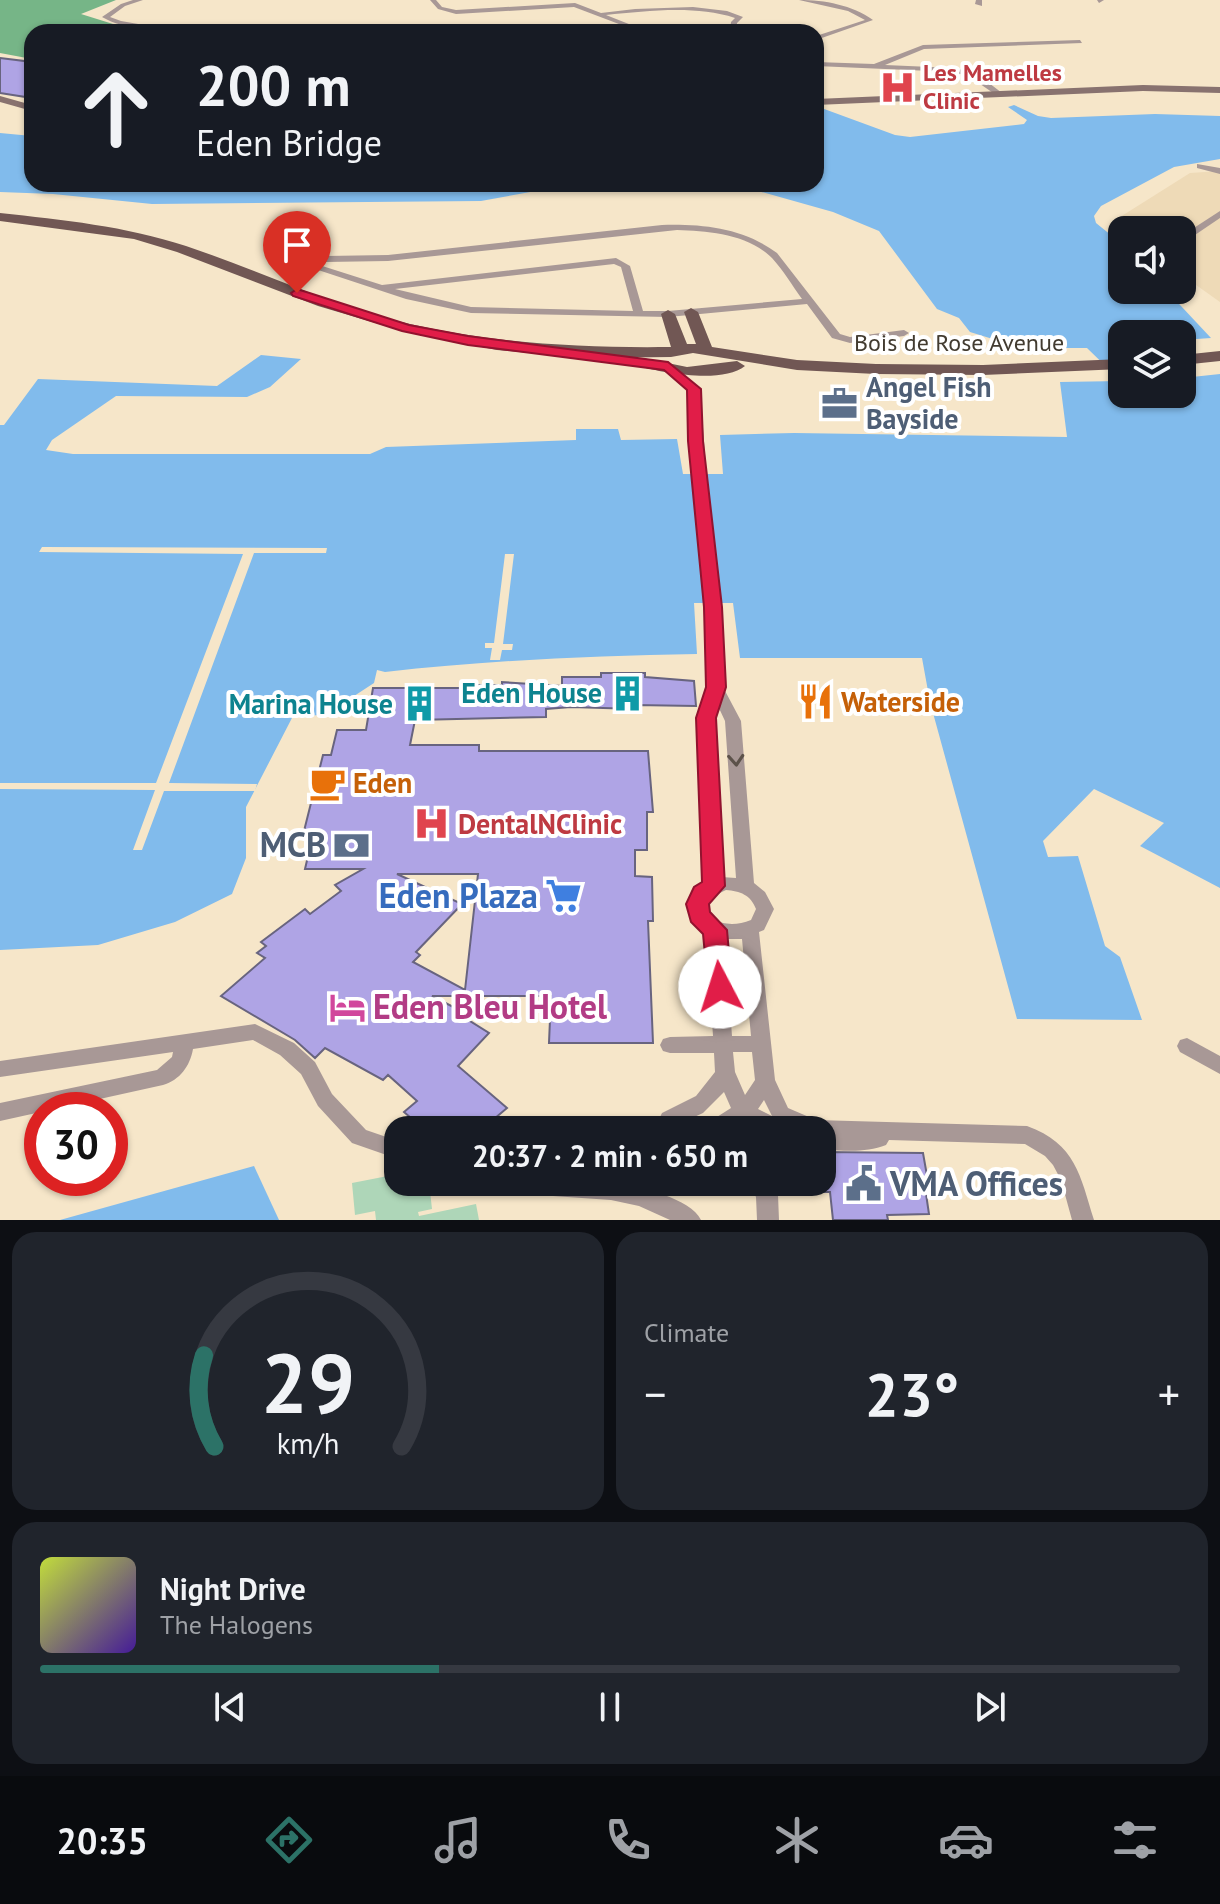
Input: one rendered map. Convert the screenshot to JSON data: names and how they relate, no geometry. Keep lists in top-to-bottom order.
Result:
{
  "streets": {
    "main road": ["Bois de Rose Avenue"]
  },
  "places": {
    "hospital": ["Les Mamelles Clinic", "DentalNClinic"],
    "office": ["Angel Fish Bayside"],
    "building": ["Eden House", "Marina House"],
    "restaurant": ["Waterside"],
    "cafe": ["Eden"],
    "bank": ["MCB"],
    "supermarket": ["Eden Plaza"],
    "hotel": ["Eden Bleu Hotel"],
    "public building": ["VMA Offices"]
  },
  "page": {
    "turn": ["200 m", "Eden Bridge"],
    "limit": "30",
    "trip": "20:37 · 2 min · 650 m",
    "tile": "Climate",
    "heat": ["−", "23°", "+"],
    "song": ["Night Drive", "The Halogens"],
    "tabs": "20:35",
    "gauge": ["29", "km/h"]
  }
}
